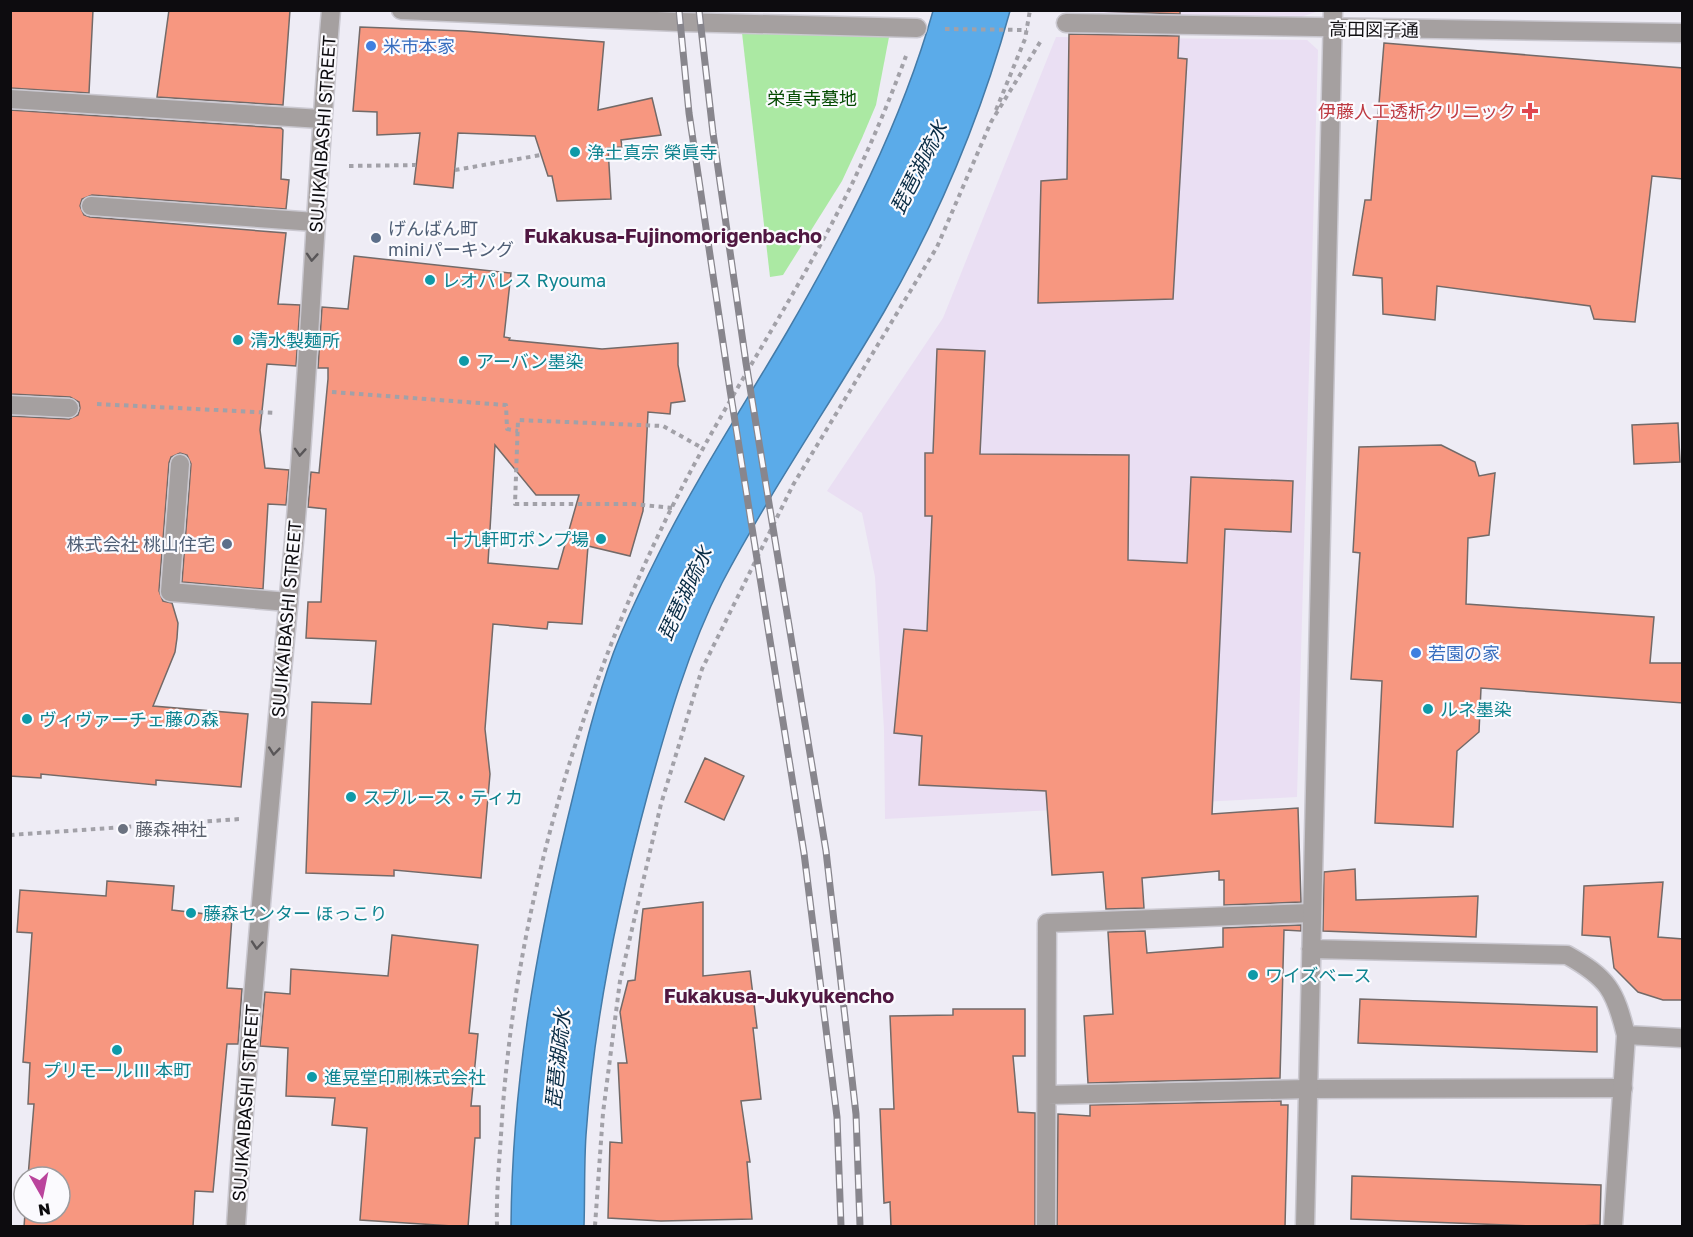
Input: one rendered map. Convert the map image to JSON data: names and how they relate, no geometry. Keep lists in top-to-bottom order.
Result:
{
  "streets": {
    "street": ["高田図子通", "SUJIKAIBASHI STREET"]
  },
  "one_way": ["SUJIKAIBASHI STREET"],
  "districts": ["Fukakusa-Fujinomorigenbacho", "Fukakusa-Jukyukencho"],
  "water": ["琵琶湖疏水"],
  "parks": ["栄真寺墓地"],
  "places": {
    "other": [
      "米市本家",
      "浄土真宗 榮眞寺",
      "げんばん町 miniパーキング",
      "レオパレス Ryouma",
      "清水製麺所",
      "アーバン墨染",
      "十九軒町ポンプ場",
      "株式会社 桃山住宅",
      "若園の家",
      "ルネ墨染",
      "ヴィヴァーチェ藤の森",
      "スプルース・ティカ",
      "藤森神社",
      "藤森センター ほっこり",
      "ワイズベース",
      "プリモールⅢ 本町",
      "進晃堂印刷株式会社"
    ],
    "health": ["伊藤人工透析クリニック"]
  },
  "north": "bottom"
}
